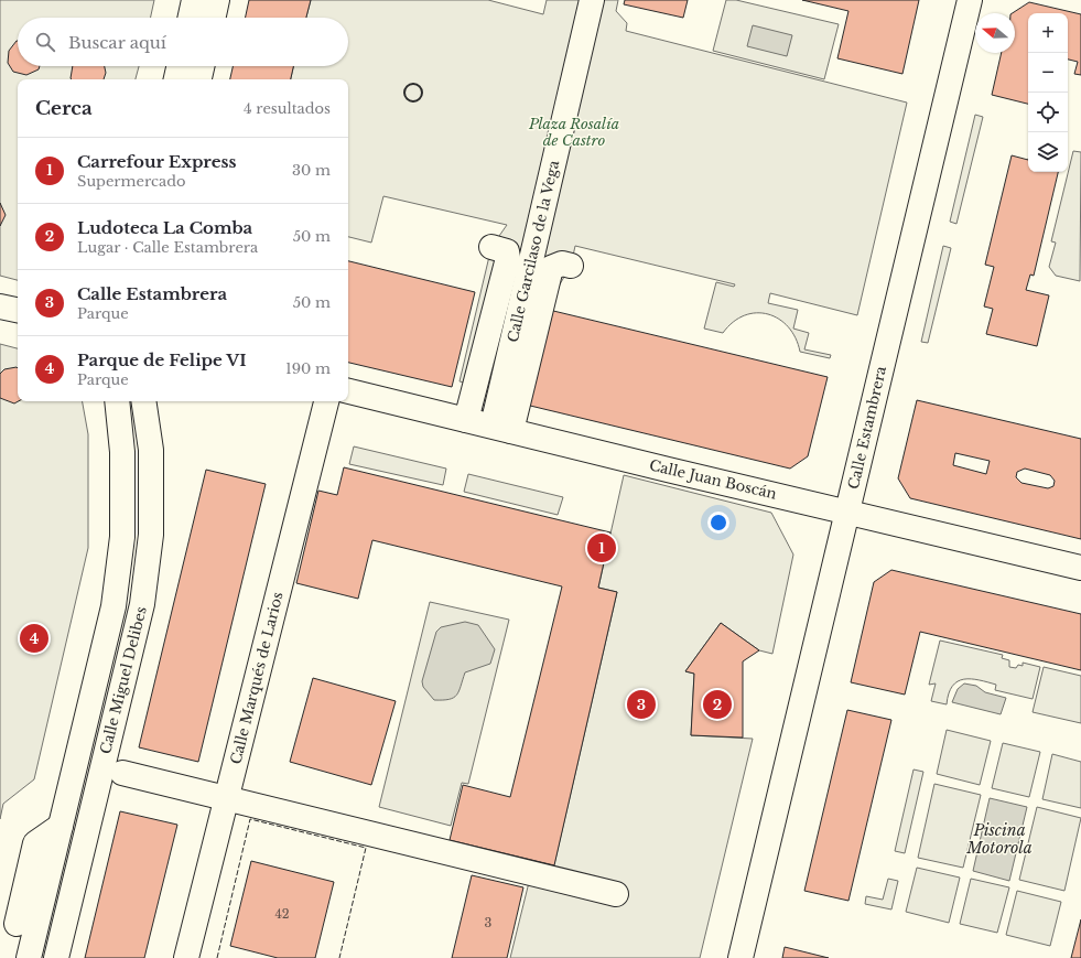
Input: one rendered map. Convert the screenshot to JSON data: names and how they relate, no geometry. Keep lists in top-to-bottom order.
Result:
{
  "streets": {
    "street": [
      "Calle Garcilaso de la Vega",
      "Calle Estambrera",
      "Calle Juan Boscán",
      "Calle Marqués de Larios",
      "Calle Miguel Delibes"
    ]
  },
  "crossings": [
    ["Calle Garcilaso de la Vega", "Calle Juan Boscán"],
    ["Calle Estambrera", "Calle Juan Boscán"]
  ],
  "water": ["Piscina Motorola"],
  "parks": ["Plaza Rosalía de Castro"],
  "house_numbers": ["42", "3"],
  "north": "left",
  "page": {
    "map_buttons": ["+", "−"],
    "search": "Buscar aquí",
    "heading": ["Cerca", "4 resultados"],
    "list": [
      {
        "mark": "1",
        "name": "Carrefour Express",
        "note": "Supermercado",
        "value": "30 m"
      },
      {
        "mark": "2",
        "name": "Ludoteca La Comba",
        "note": "Lugar · Calle Estambrera",
        "value": "50 m"
      },
      {
        "mark": "3",
        "name": "Calle Estambrera",
        "note": "Parque",
        "value": "50 m"
      },
      {
        "mark": "4",
        "name": "Parque de Felipe VI",
        "note": "Parque",
        "value": "190 m"
      }
    ],
    "pins": [
      "1",
      "4",
      "2",
      "3"
    ]
  }
}
